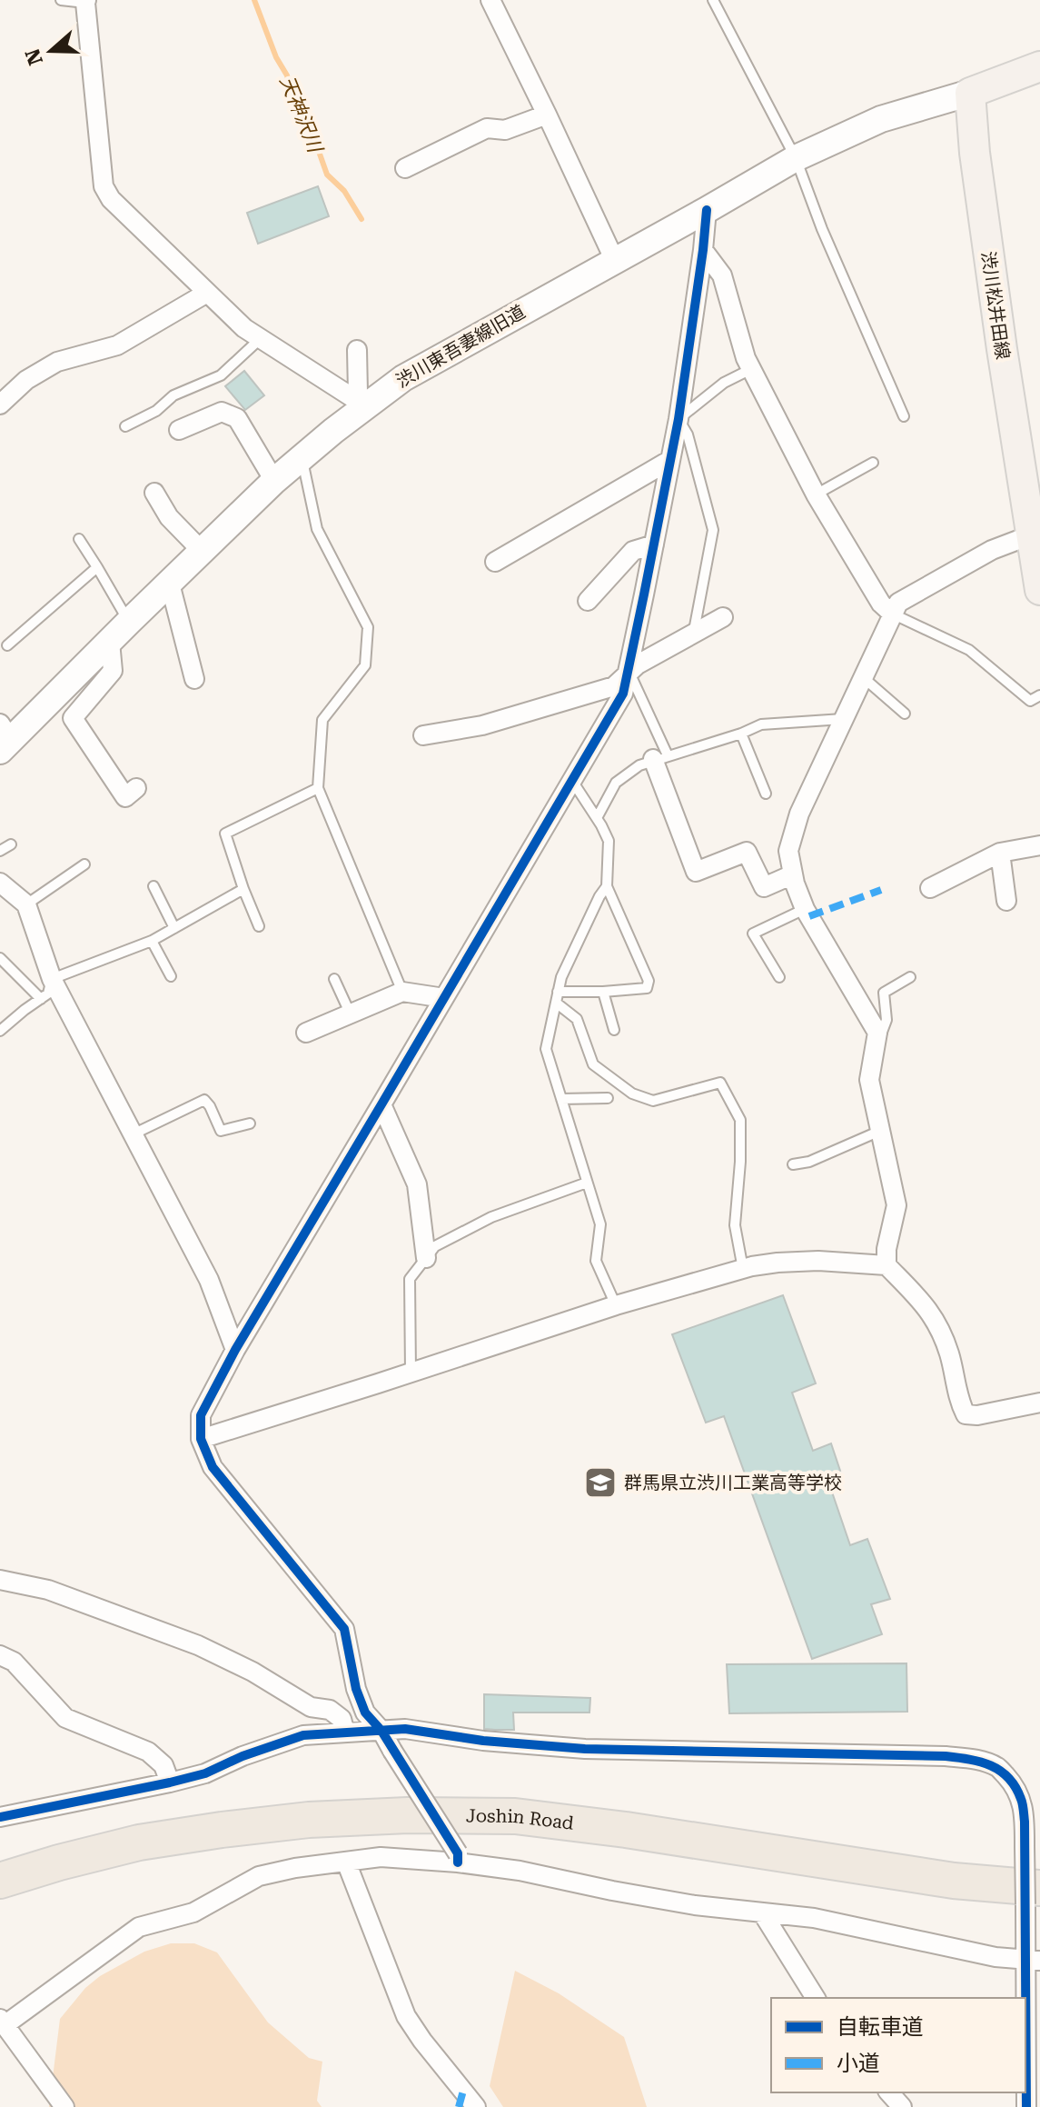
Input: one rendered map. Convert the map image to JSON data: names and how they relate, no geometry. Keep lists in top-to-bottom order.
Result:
{
  "streets": {
    "highway": ["Joshin Road"],
    "main road": ["渋川松井田線"],
    "street": ["渋川東吾妻線旧道"]
  },
  "crossings": [
    ["渋川松井田線", "渋川東吾妻線旧道"]
  ],
  "water": ["天神沢川"],
  "places": {
    "school or university": ["群馬県立渋川工業高等学校"]
  },
  "legend": ["自転車道", "小道"],
  "north": "left"
}
